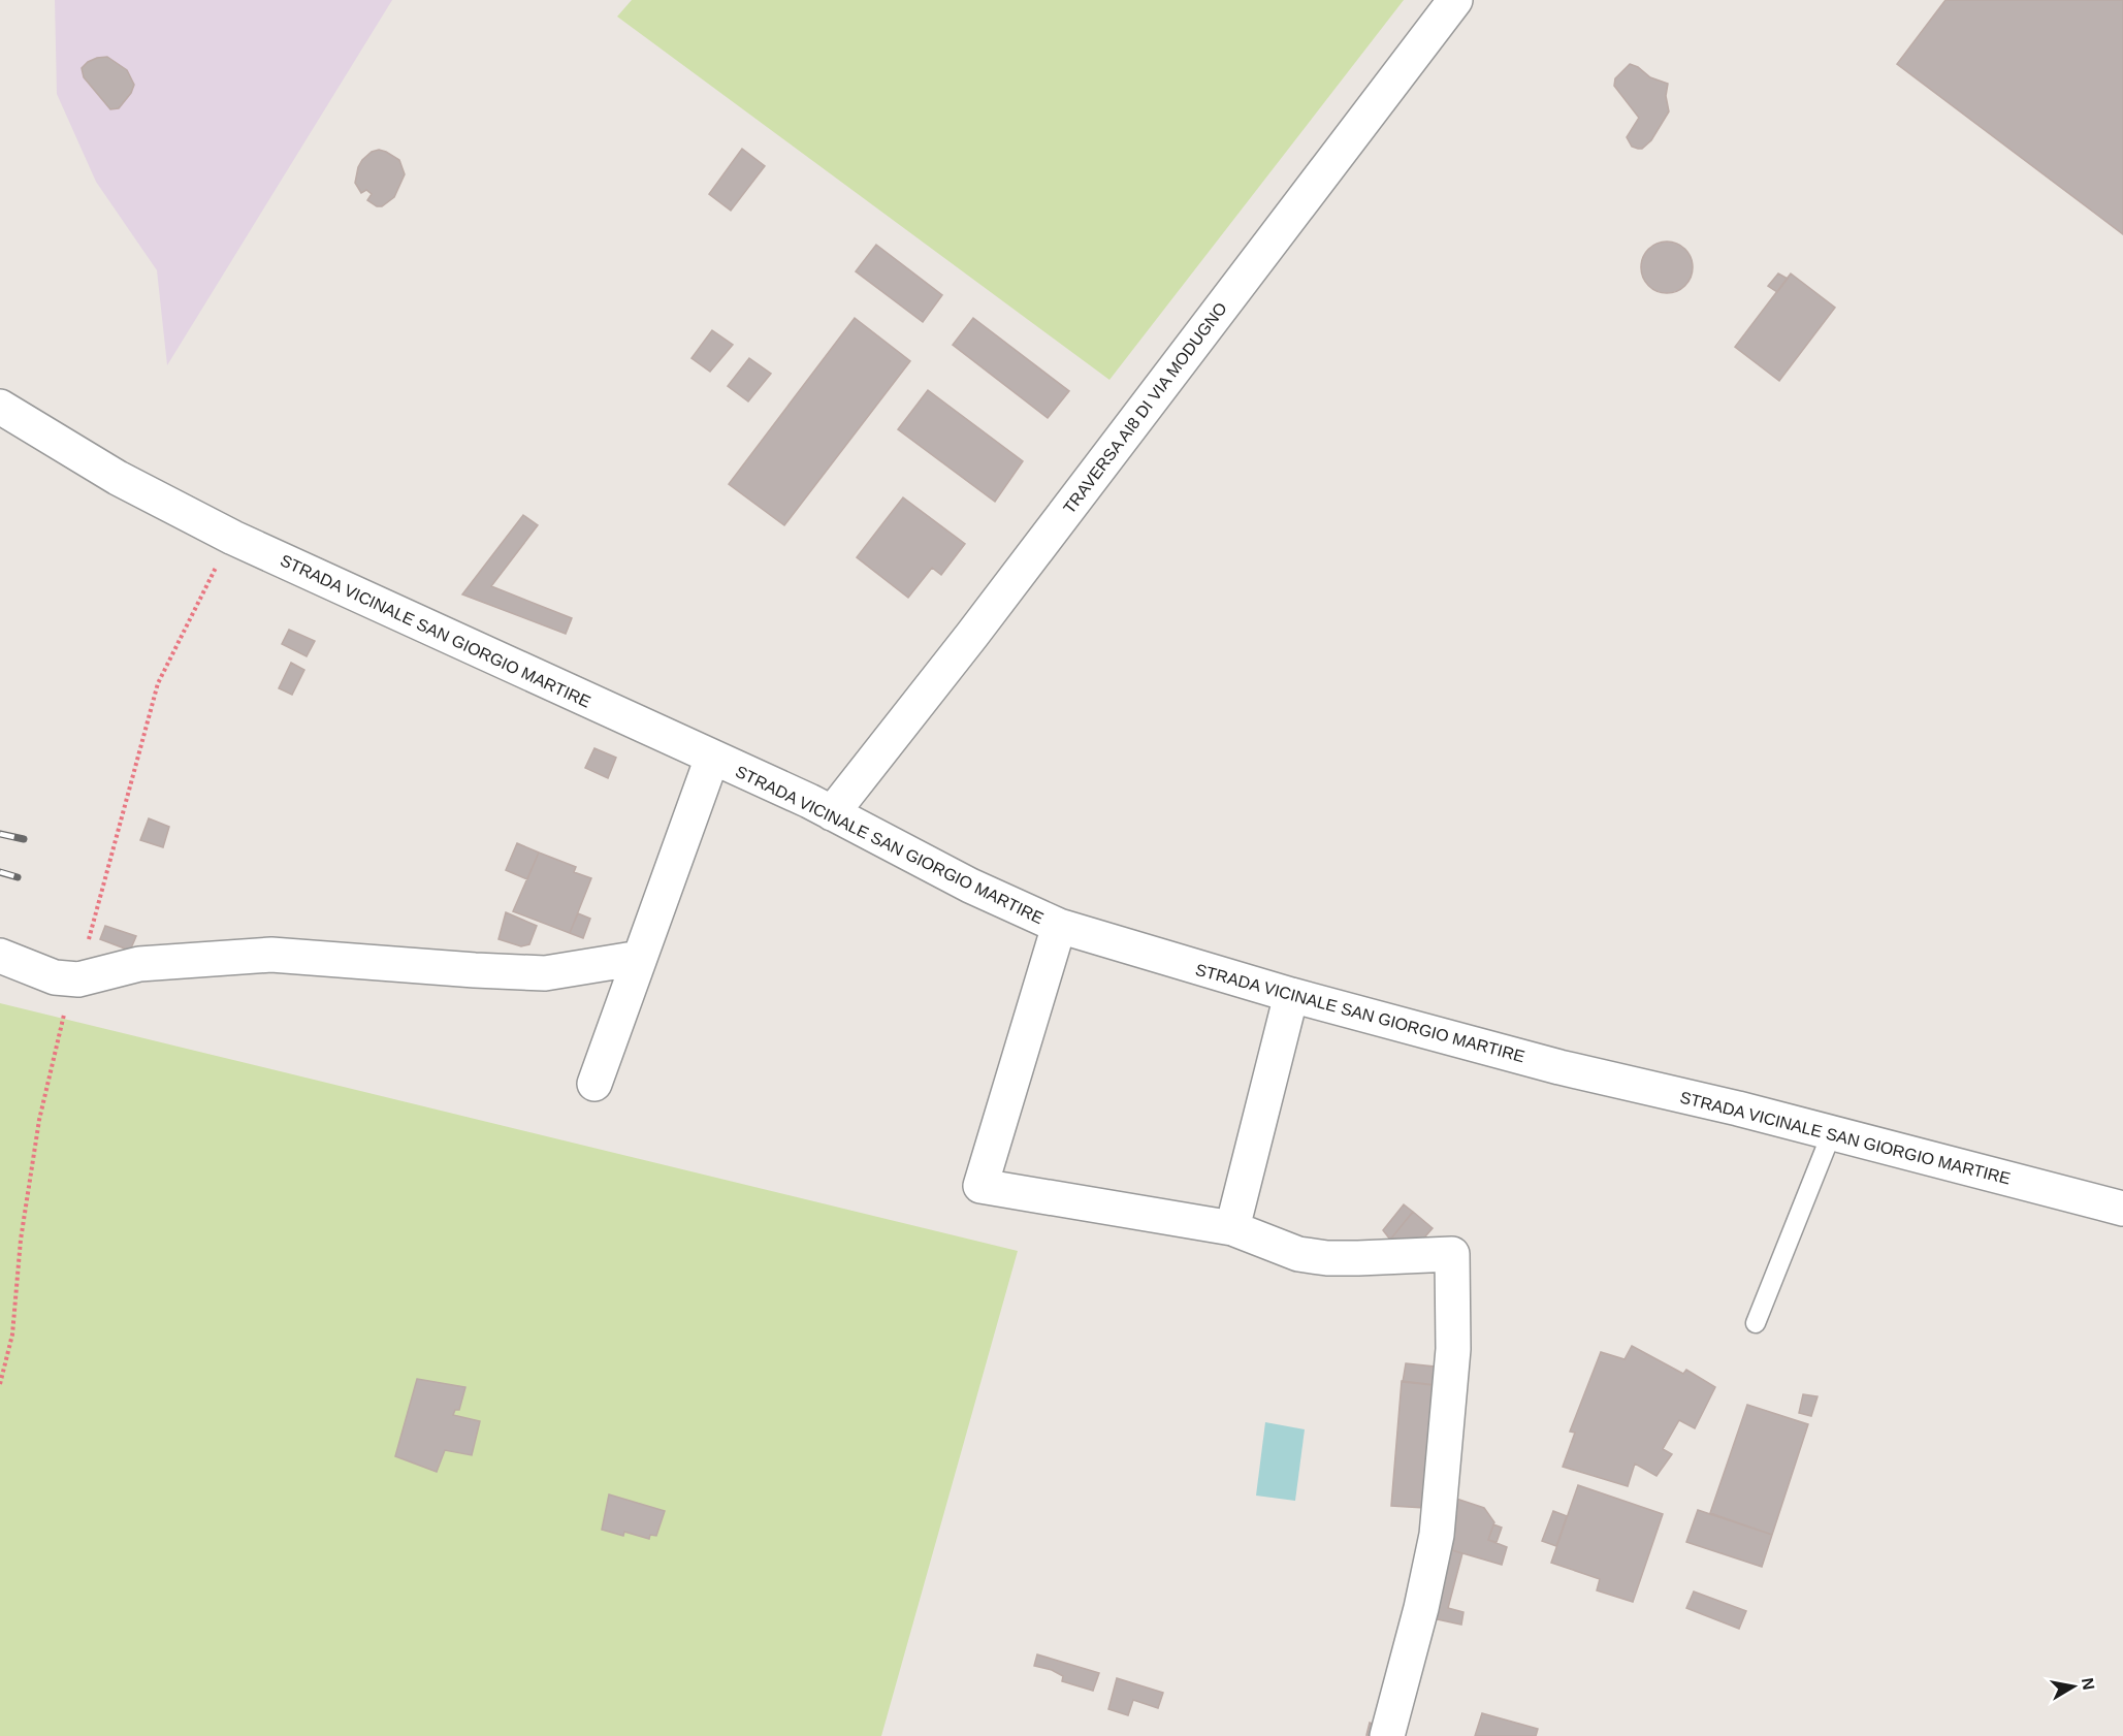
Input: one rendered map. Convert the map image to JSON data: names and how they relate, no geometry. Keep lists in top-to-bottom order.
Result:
{
  "streets": {
    "street": ["TRAVERSA AI8 DI VIA MODUGNO", "STRADA VICINALE SAN GIORGIO MARTIRE"]
  },
  "crossings": [
    ["TRAVERSA AI8 DI VIA MODUGNO", "STRADA VICINALE SAN GIORGIO MARTIRE"]
  ],
  "north": "right"
}
